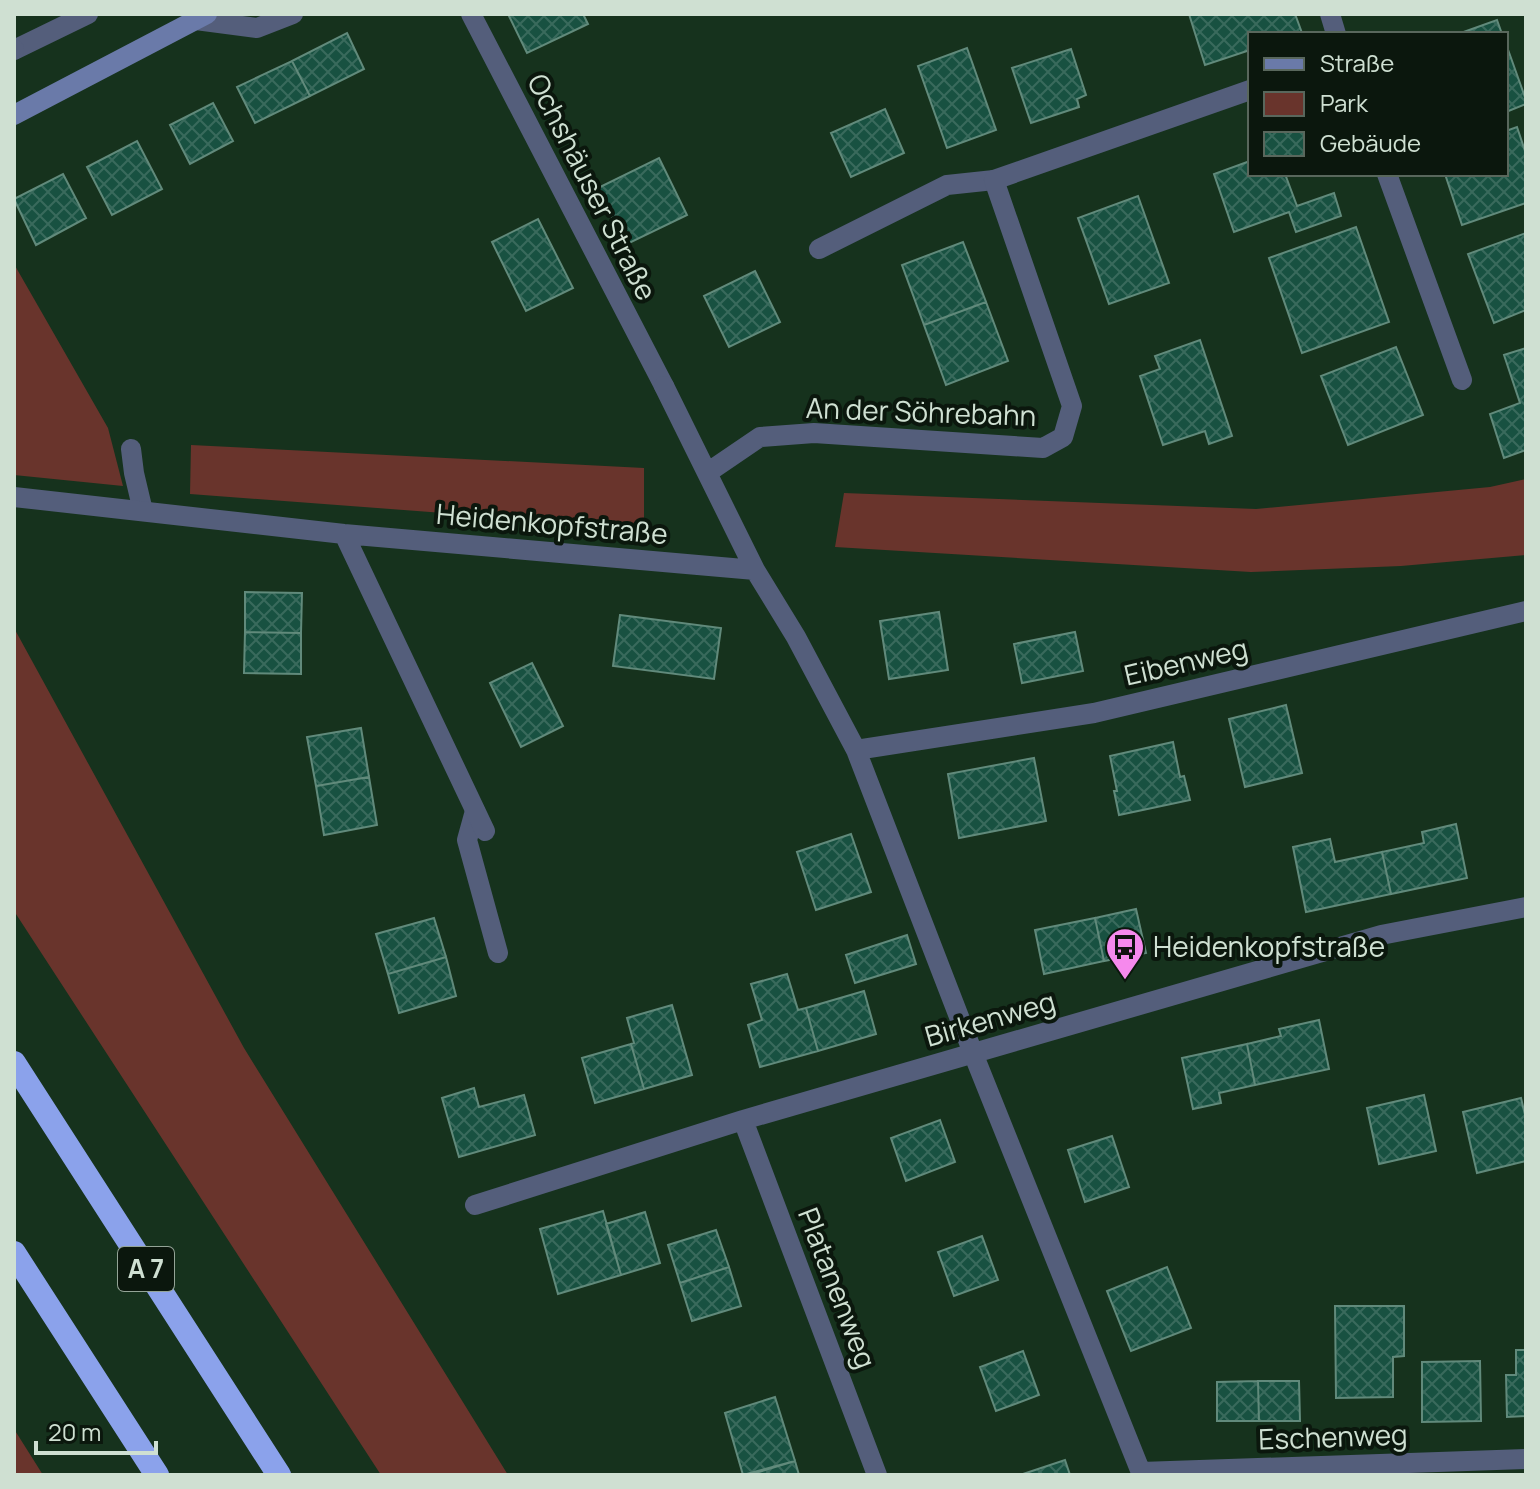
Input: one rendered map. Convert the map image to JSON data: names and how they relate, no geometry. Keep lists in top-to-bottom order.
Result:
{
  "streets": {
    "highway": ["A 7"],
    "street": [
      "Ochshäuser Straße",
      "An der Söhrebahn",
      "Heidenkopfstraße",
      "Eibenweg",
      "Birkenweg",
      "Platanenweg",
      "Eschenweg"
    ]
  },
  "crossings": [
    ["Ochshäuser Straße", "An der Söhrebahn"],
    ["Birkenweg", "Platanenweg"]
  ],
  "places": {
    "bus stop": ["Heidenkopfstraße"]
  },
  "legend": ["Straße", "Park", "Gebäude"],
  "scale_bar": "20 m"
}
